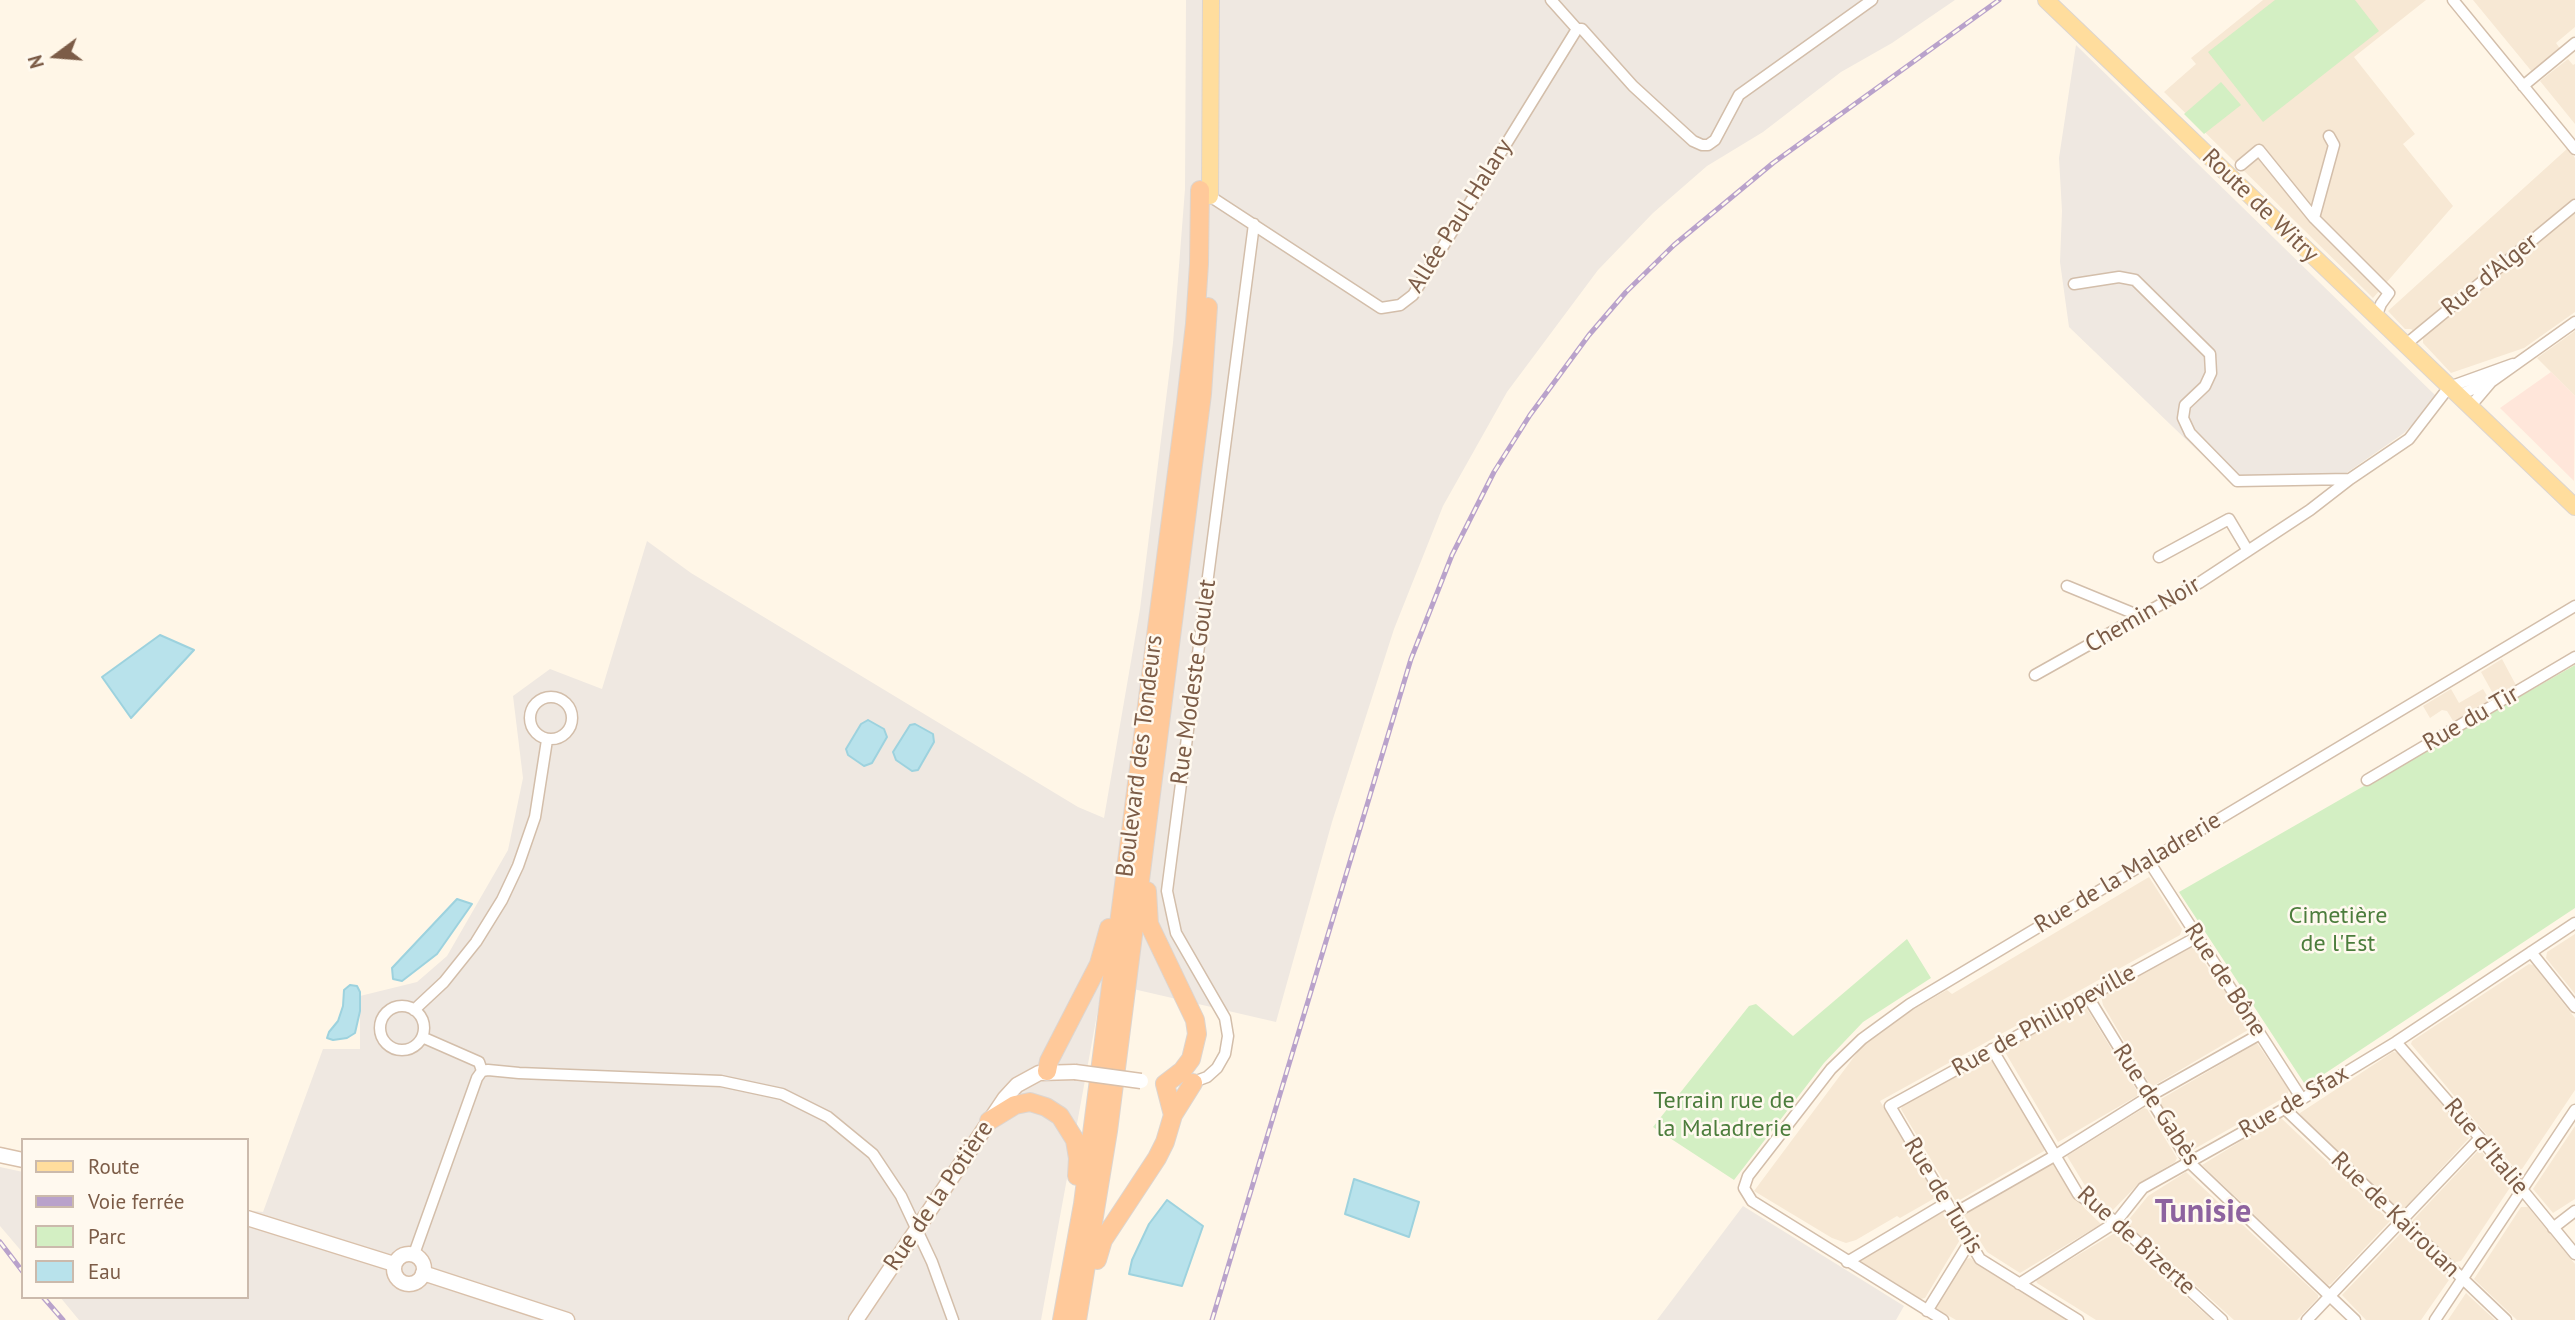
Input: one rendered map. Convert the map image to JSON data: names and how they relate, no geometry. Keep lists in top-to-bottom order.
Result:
{
  "streets": {
    "highway": ["Boulevard des Tondeurs"],
    "main road": ["Route de Witry", "Rue de la Potière"],
    "street": [
      "Allée Paul Halary",
      "Rue d'Alger",
      "Chemin Noir",
      "Rue Modeste Goulet",
      "Rue du Tir",
      "Rue de la Maladrerie",
      "Rue de Bône",
      "Rue de Philippeville",
      "Rue de Sfax",
      "Rue de Gabès",
      "Rue d'Italie",
      "Rue de Tunis",
      "Rue de Kairouan",
      "Rue de Bizerte"
    ]
  },
  "crossings": [
    ["Route de Witry", "Rue d'Alger"],
    ["Route de Witry", "Chemin Noir"],
    ["Allée Paul Halary", "Rue Modeste Goulet"],
    ["Allée Paul Halary", "Boulevard des Tondeurs"],
    ["Rue de la Maladrerie", "Rue de Bône"],
    ["Rue de Bône", "Rue de Philippeville"],
    ["Rue de Bône", "Rue de Sfax"],
    ["Rue de Philippeville", "Rue de Gabès"],
    ["Rue de Philippeville", "Rue de Tunis"],
    ["Rue de Philippeville", "Rue de Bizerte"],
    ["Rue de Sfax", "Rue de Gabès"],
    ["Rue de Sfax", "Rue d'Italie"],
    ["Rue de Sfax", "Rue de Tunis"],
    ["Rue de Sfax", "Rue de Kairouan"],
    ["Rue de Sfax", "Rue de Bizerte"]
  ],
  "districts": ["Tunisie"],
  "parks": ["Cimetière de l'Est", "Terrain rue de la Maladrerie"],
  "legend": [
    "Route",
    "Voie ferrée",
    "Parc",
    "Eau"
  ],
  "north": "left"
}
